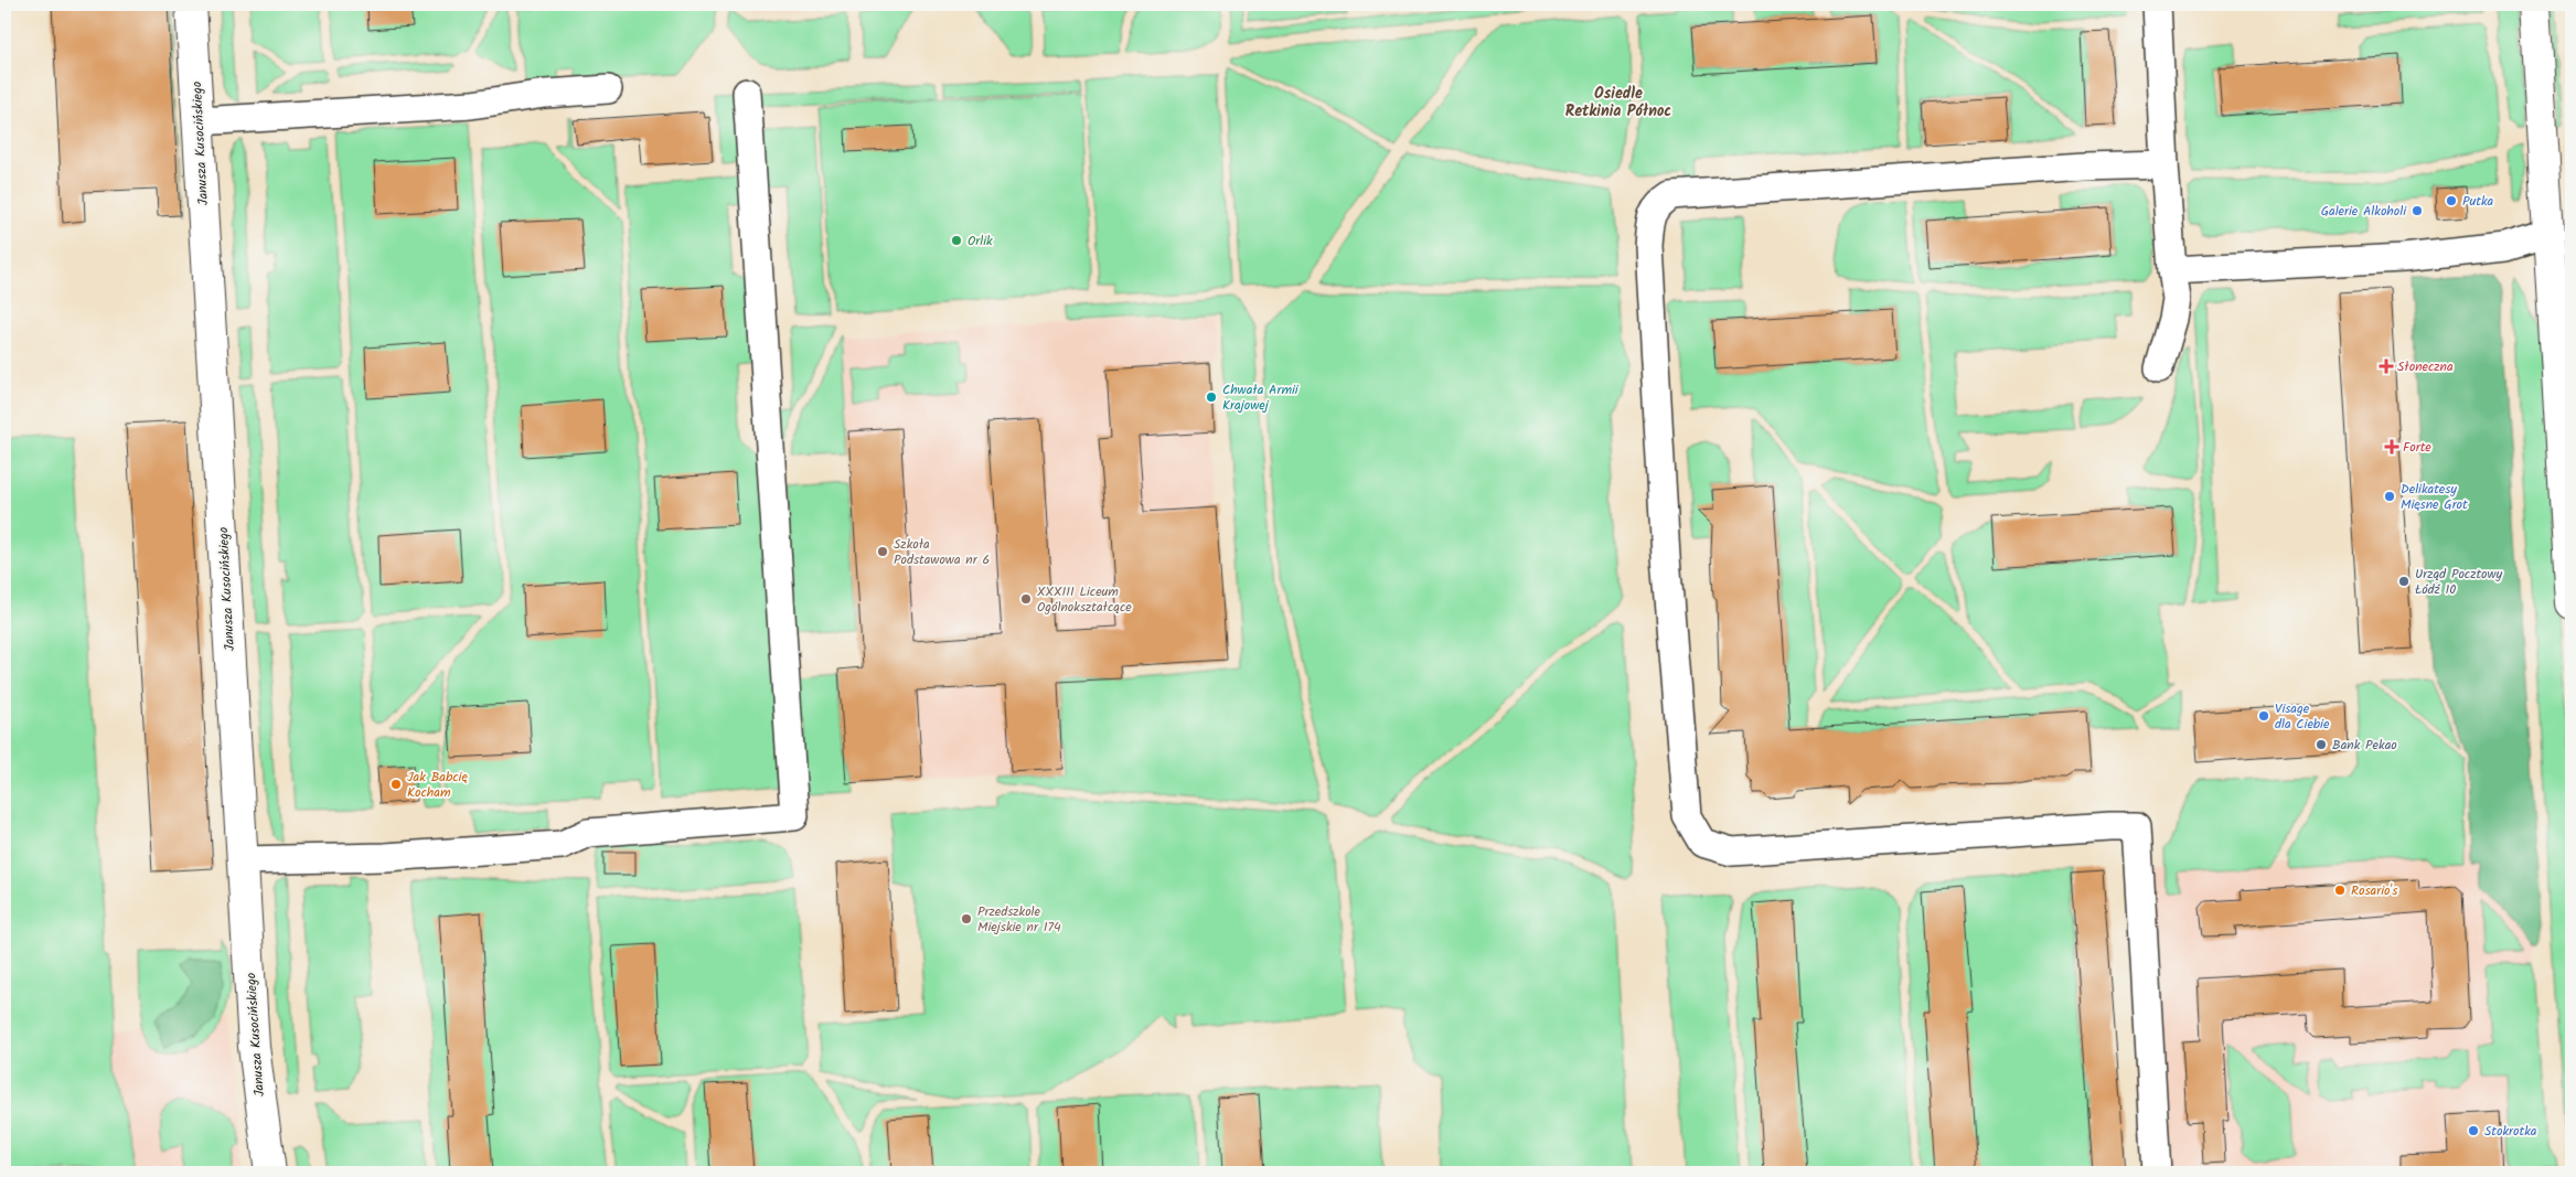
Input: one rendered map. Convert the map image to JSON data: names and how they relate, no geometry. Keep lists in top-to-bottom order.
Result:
{
  "streets": {
    "street": ["Janusza Kusocińskiego"]
  },
  "districts": ["Osiedle Retkinia Północ"],
  "places": {
    "other": [
      "Putka",
      "Galerie Alkoholi",
      "Orlik",
      "Chwała Armii Krajowej",
      "Delikatesy Mięsne Grot",
      "Szkoła Podstawowa nr 6",
      "Urząd Pocztowy Łódź 10",
      "XXXIII Liceum Ogólnokształcące",
      "Visage dla Ciebie",
      "Bank Pekao",
      "Jak Babcię Kocham",
      "Rosario's",
      "Przedszkole Miejskie nr 174",
      "Stokrotka"
    ],
    "health": ["Słoneczna", "Forte"]
  }
}
